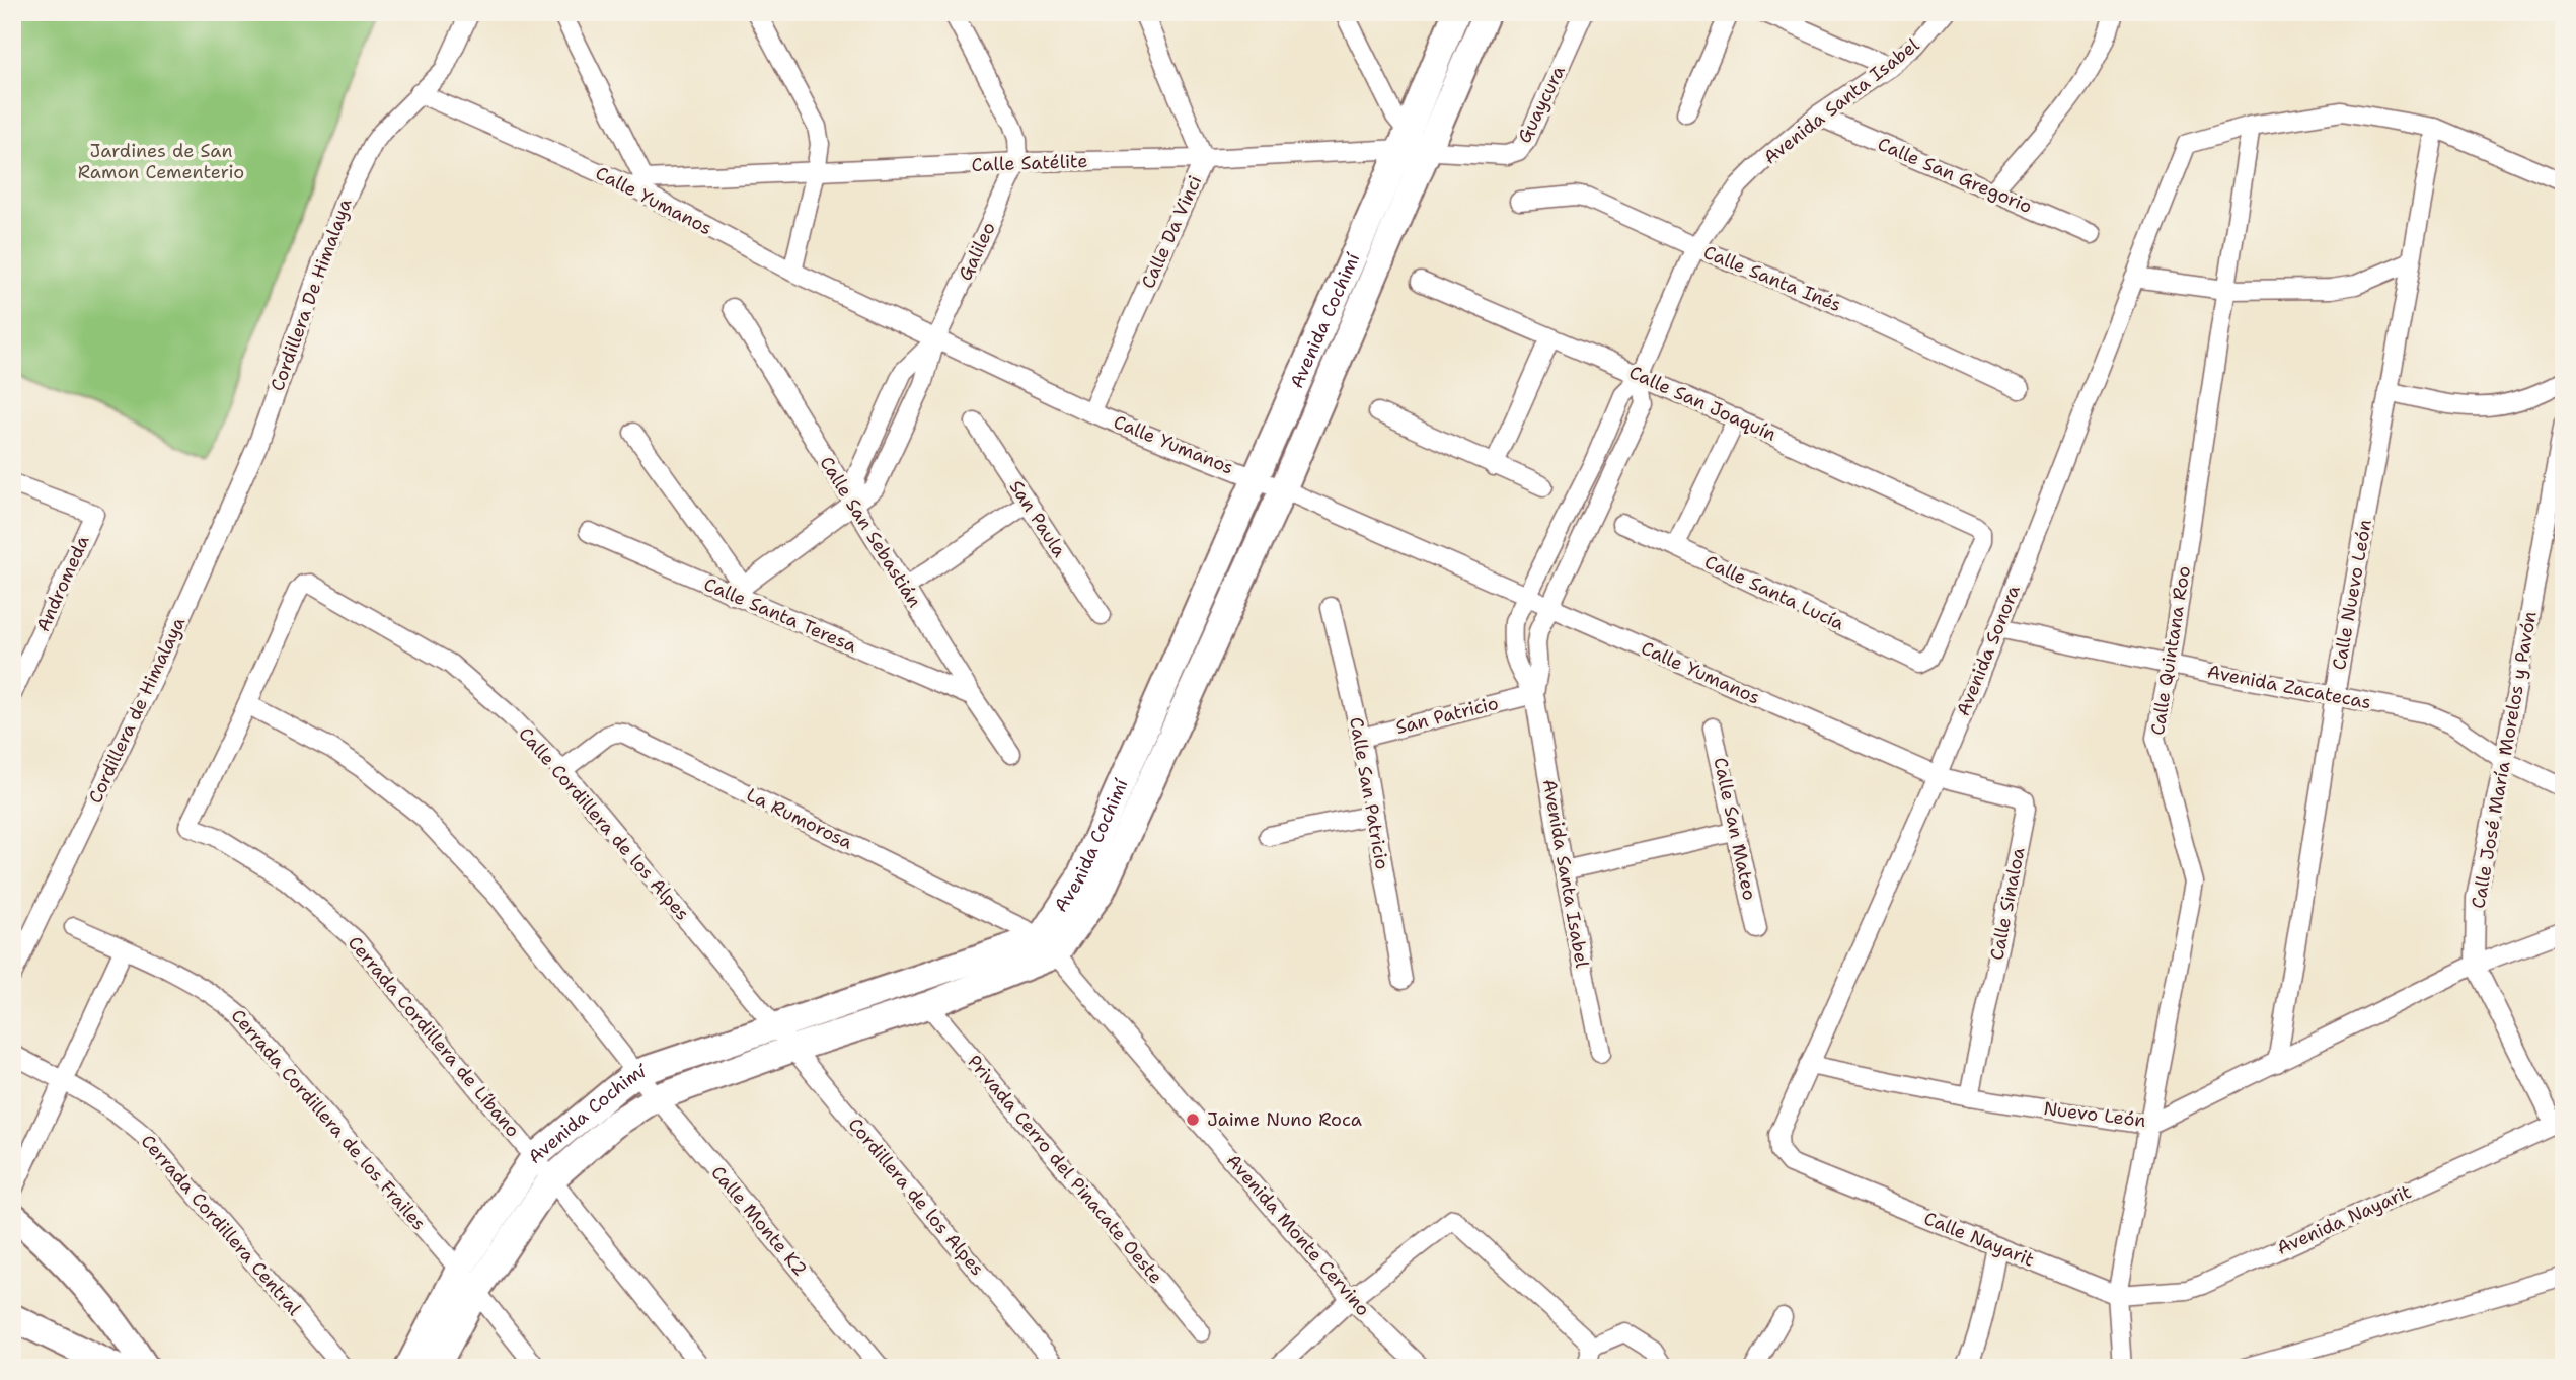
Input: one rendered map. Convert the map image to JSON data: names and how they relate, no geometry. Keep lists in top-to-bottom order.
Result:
{
  "streets": {
    "street": [
      "Avenida Santa Isabel",
      "Guaycura",
      "Calle Satélite",
      "Calle San Gregorio",
      "Calle Yumanos",
      "Calle Da Vinci",
      "Galileo",
      "Calle Santa Inés",
      "Cordillera De Himalaya",
      "Avenida Cochimí",
      "Calle San Joaquín",
      "San Paula",
      "Calle San Sebastián",
      "Andromeda",
      "Calle Santa Lucía",
      "Calle Nuevo León",
      "Calle Santa Teresa",
      "Avenida Sonora",
      "Calle Quintana Roo",
      "Avenida Zacatecas",
      "Cordillera de Himalaya",
      "San Patricio",
      "Calle José María Morelos y Pavón",
      "Calle San Patricio",
      "La Rumorosa",
      "Calle Cordillera de los Alpes",
      "Calle San Mateo",
      "Calle Sinaloa",
      "Cerrada Cordillera de Líbano",
      "Nuevo León",
      "Cerrada Cordillera de los Frailes",
      "Privada Cerro del Pinacate Oeste",
      "Cordillera de los Alpes",
      "Avenida Nayarit",
      "Calle Monte K2",
      "Cerrada Cordillera Central",
      "Avenida Monte Cervino",
      "Calle Nayarit"
    ]
  },
  "crossings": [
    ["Avenida Santa Isabel", "Calle San Gregorio"],
    ["Avenida Santa Isabel", "Calle Yumanos"],
    ["Avenida Santa Isabel", "Calle Santa Inés"],
    ["Avenida Santa Isabel", "Calle San Joaquín"],
    ["Avenida Santa Isabel", "San Patricio"],
    ["Guaycura", "Avenida Cochimí"],
    ["Calle Satélite", "Calle Yumanos"],
    ["Calle Satélite", "Calle Da Vinci"],
    ["Calle Satélite", "Galileo"],
    ["Calle Satélite", "Avenida Cochimí"],
    ["Calle Yumanos", "Calle Da Vinci"],
    ["Calle Yumanos", "Galileo"],
    ["Calle Yumanos", "Cordillera De Himalaya"],
    ["Calle Yumanos", "Avenida Cochimí"],
    ["Calle Yumanos", "Avenida Sonora"],
    ["Calle Yumanos", "Calle Sinaloa"],
    ["Galileo", "Calle San Sebastián"],
    ["Cordillera De Himalaya", "Cordillera de Himalaya"],
    ["Avenida Cochimí", "La Rumorosa"],
    ["Avenida Cochimí", "Calle Cordillera de los Alpes"],
    ["Avenida Cochimí", "Cerrada Cordillera de Líbano"],
    ["Avenida Cochimí", "Cerrada Cordillera de los Frailes"],
    ["Avenida Cochimí", "Privada Cerro del Pinacate Oeste"],
    ["Avenida Cochimí", "Cordillera de los Alpes"],
    ["Avenida Cochimí", "Calle Monte K2"],
    ["Avenida Cochimí", "Avenida Monte Cervino"],
    ["Calle San Joaquín", "Calle Santa Lucía"],
    ["Calle San Sebastián", "Calle Santa Teresa"],
    ["Calle Nuevo León", "Avenida Zacatecas"],
    ["Calle Nuevo León", "Nuevo León"],
    ["Avenida Sonora", "Calle Quintana Roo"],
    ["Avenida Sonora", "Avenida Zacatecas"],
    ["Avenida Sonora", "Calle Sinaloa"],
    ["Avenida Sonora", "Nuevo León"],
    ["Avenida Sonora", "Calle Nayarit"],
    ["Calle Quintana Roo", "Avenida Zacatecas"],
    ["Calle Quintana Roo", "Nuevo León"],
    ["Calle Quintana Roo", "Avenida Nayarit"],
    ["Calle Quintana Roo", "Calle Nayarit"],
    ["Avenida Zacatecas", "Calle José María Morelos y Pavón"],
    ["San Patricio", "Calle San Patricio"],
    ["Calle José María Morelos y Pavón", "Nuevo León"],
    ["Calle José María Morelos y Pavón", "Avenida Nayarit"],
    ["La Rumorosa", "Calle Cordillera de los Alpes"],
    ["La Rumorosa", "Avenida Monte Cervino"],
    ["Calle Cordillera de los Alpes", "Cerrada Cordillera de Líbano"],
    ["Calle Cordillera de los Alpes", "Cordillera de los Alpes"],
    ["Calle Cordillera de los Alpes", "Calle Monte K2"],
    ["Calle Sinaloa", "Nuevo León"],
    ["Cerrada Cordillera de Líbano", "Calle Monte K2"],
    ["Avenida Nayarit", "Calle Nayarit"]
  ],
  "parks": ["Jardines de San Ramon Cementerio"],
  "places": ["Jaime Nuno Roca"]
}
